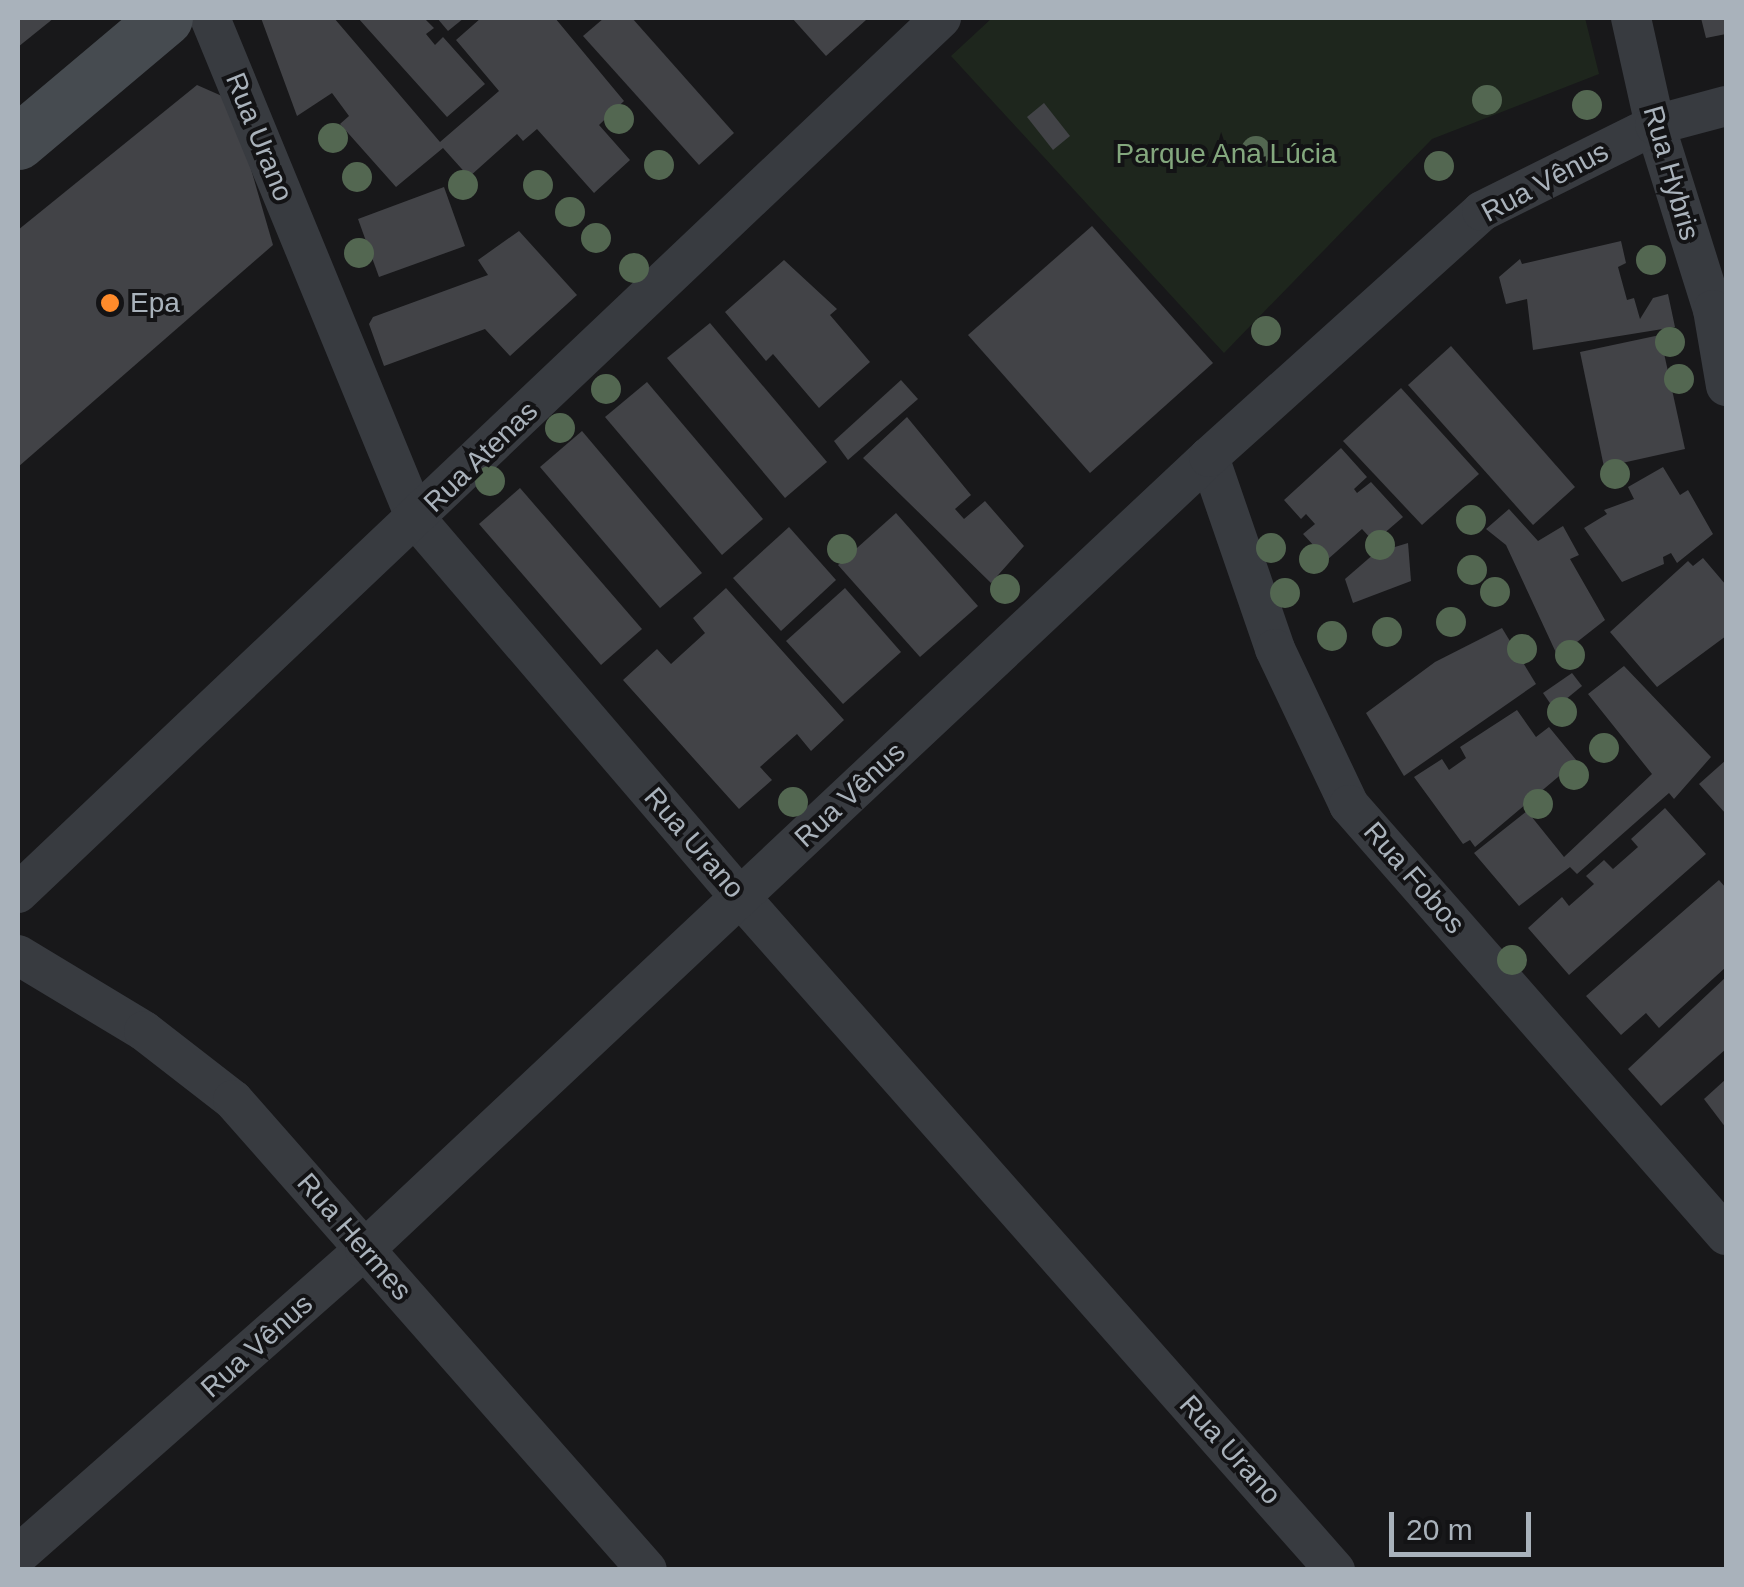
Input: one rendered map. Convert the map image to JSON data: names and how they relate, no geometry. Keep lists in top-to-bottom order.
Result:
{
  "streets": {
    "street": [
      "Rua Urano",
      "Rua Hybris",
      "Rua Vênus",
      "Rua Atenas",
      "Rua Fobos",
      "Rua Hermes"
    ]
  },
  "crossings": [
    ["Rua Urano", "Rua Vênus"],
    ["Rua Urano", "Rua Atenas"],
    ["Rua Hybris", "Rua Vênus"],
    ["Rua Vênus", "Rua Fobos"],
    ["Rua Vênus", "Rua Hermes"]
  ],
  "parks": ["Parque Ana Lúcia"],
  "places": ["Epa"],
  "scale_bar": "20 m"
}
